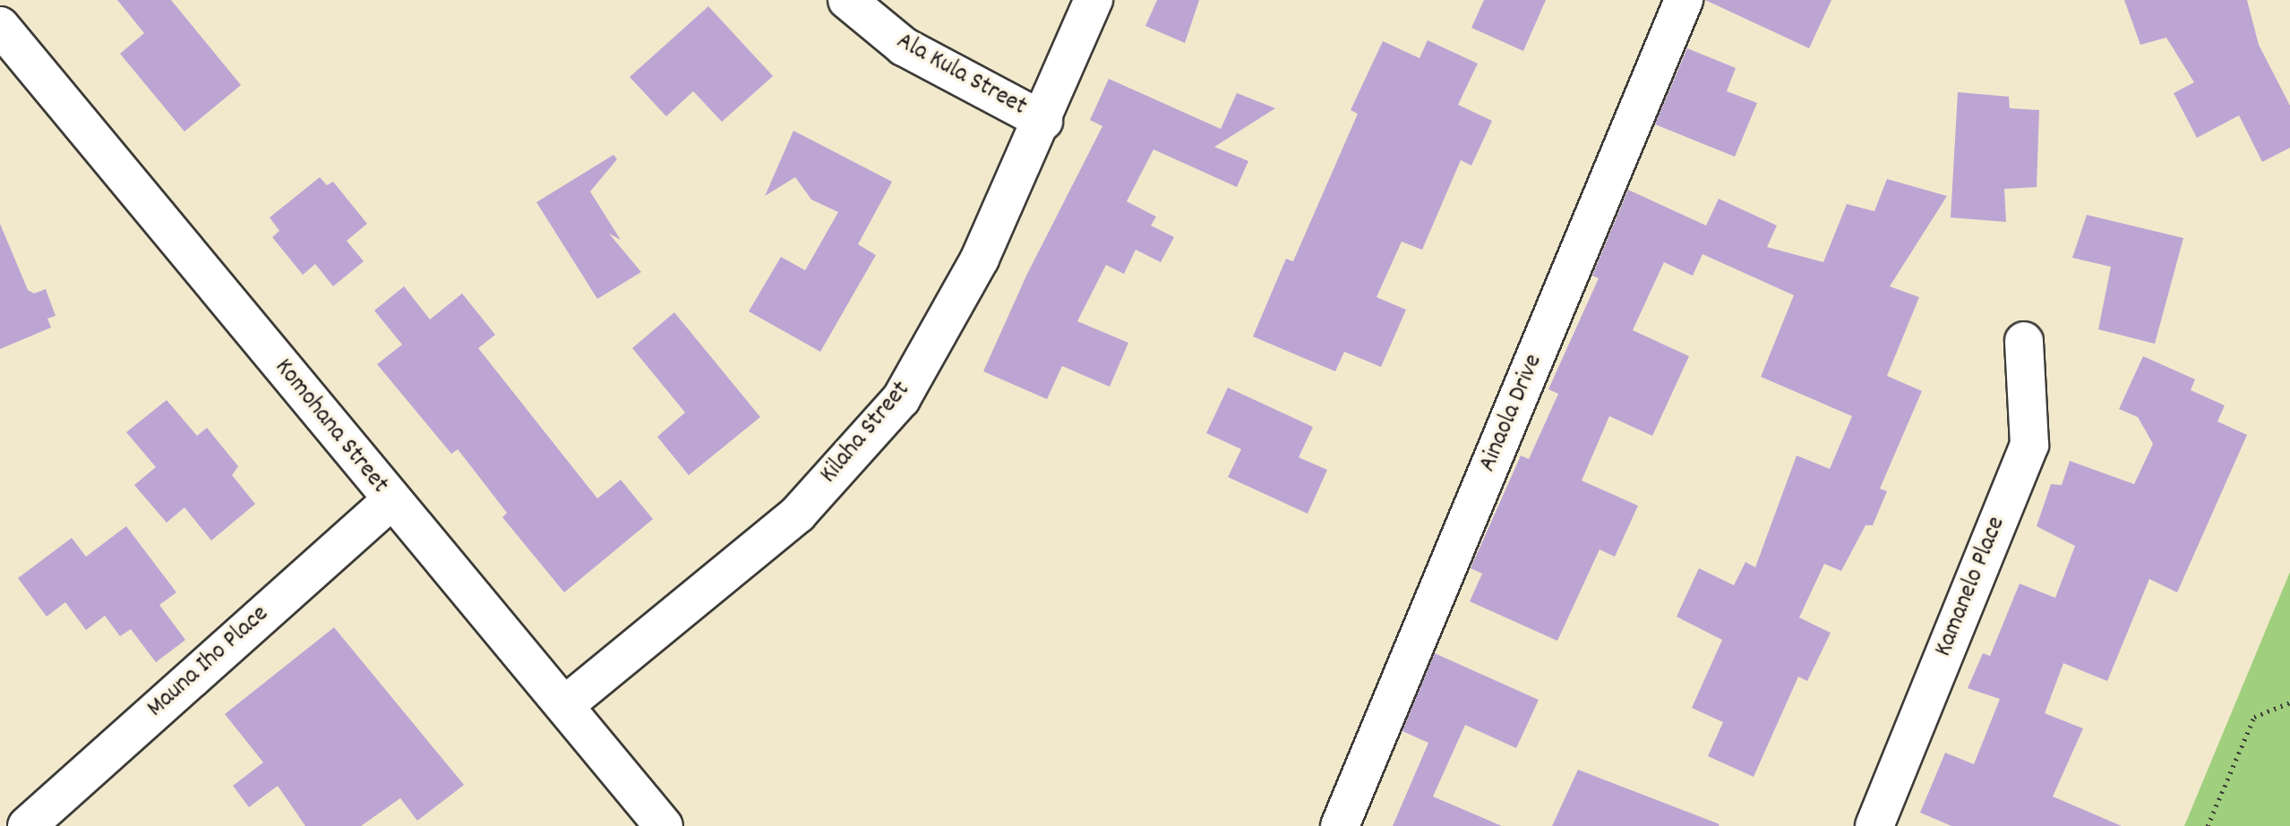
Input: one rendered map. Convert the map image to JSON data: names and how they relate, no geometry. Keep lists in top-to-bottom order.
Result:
{
  "streets": {
    "street": [
      "Ala Kula Street",
      "Ainaola Drive",
      "Komohana Street",
      "Kilaha Street",
      "Kamanelo Place",
      "Mauna Iho Place"
    ]
  },
  "crossings": [
    ["Ala Kula Street", "Kilaha Street"],
    ["Komohana Street", "Kilaha Street"],
    ["Komohana Street", "Mauna Iho Place"]
  ]
}
